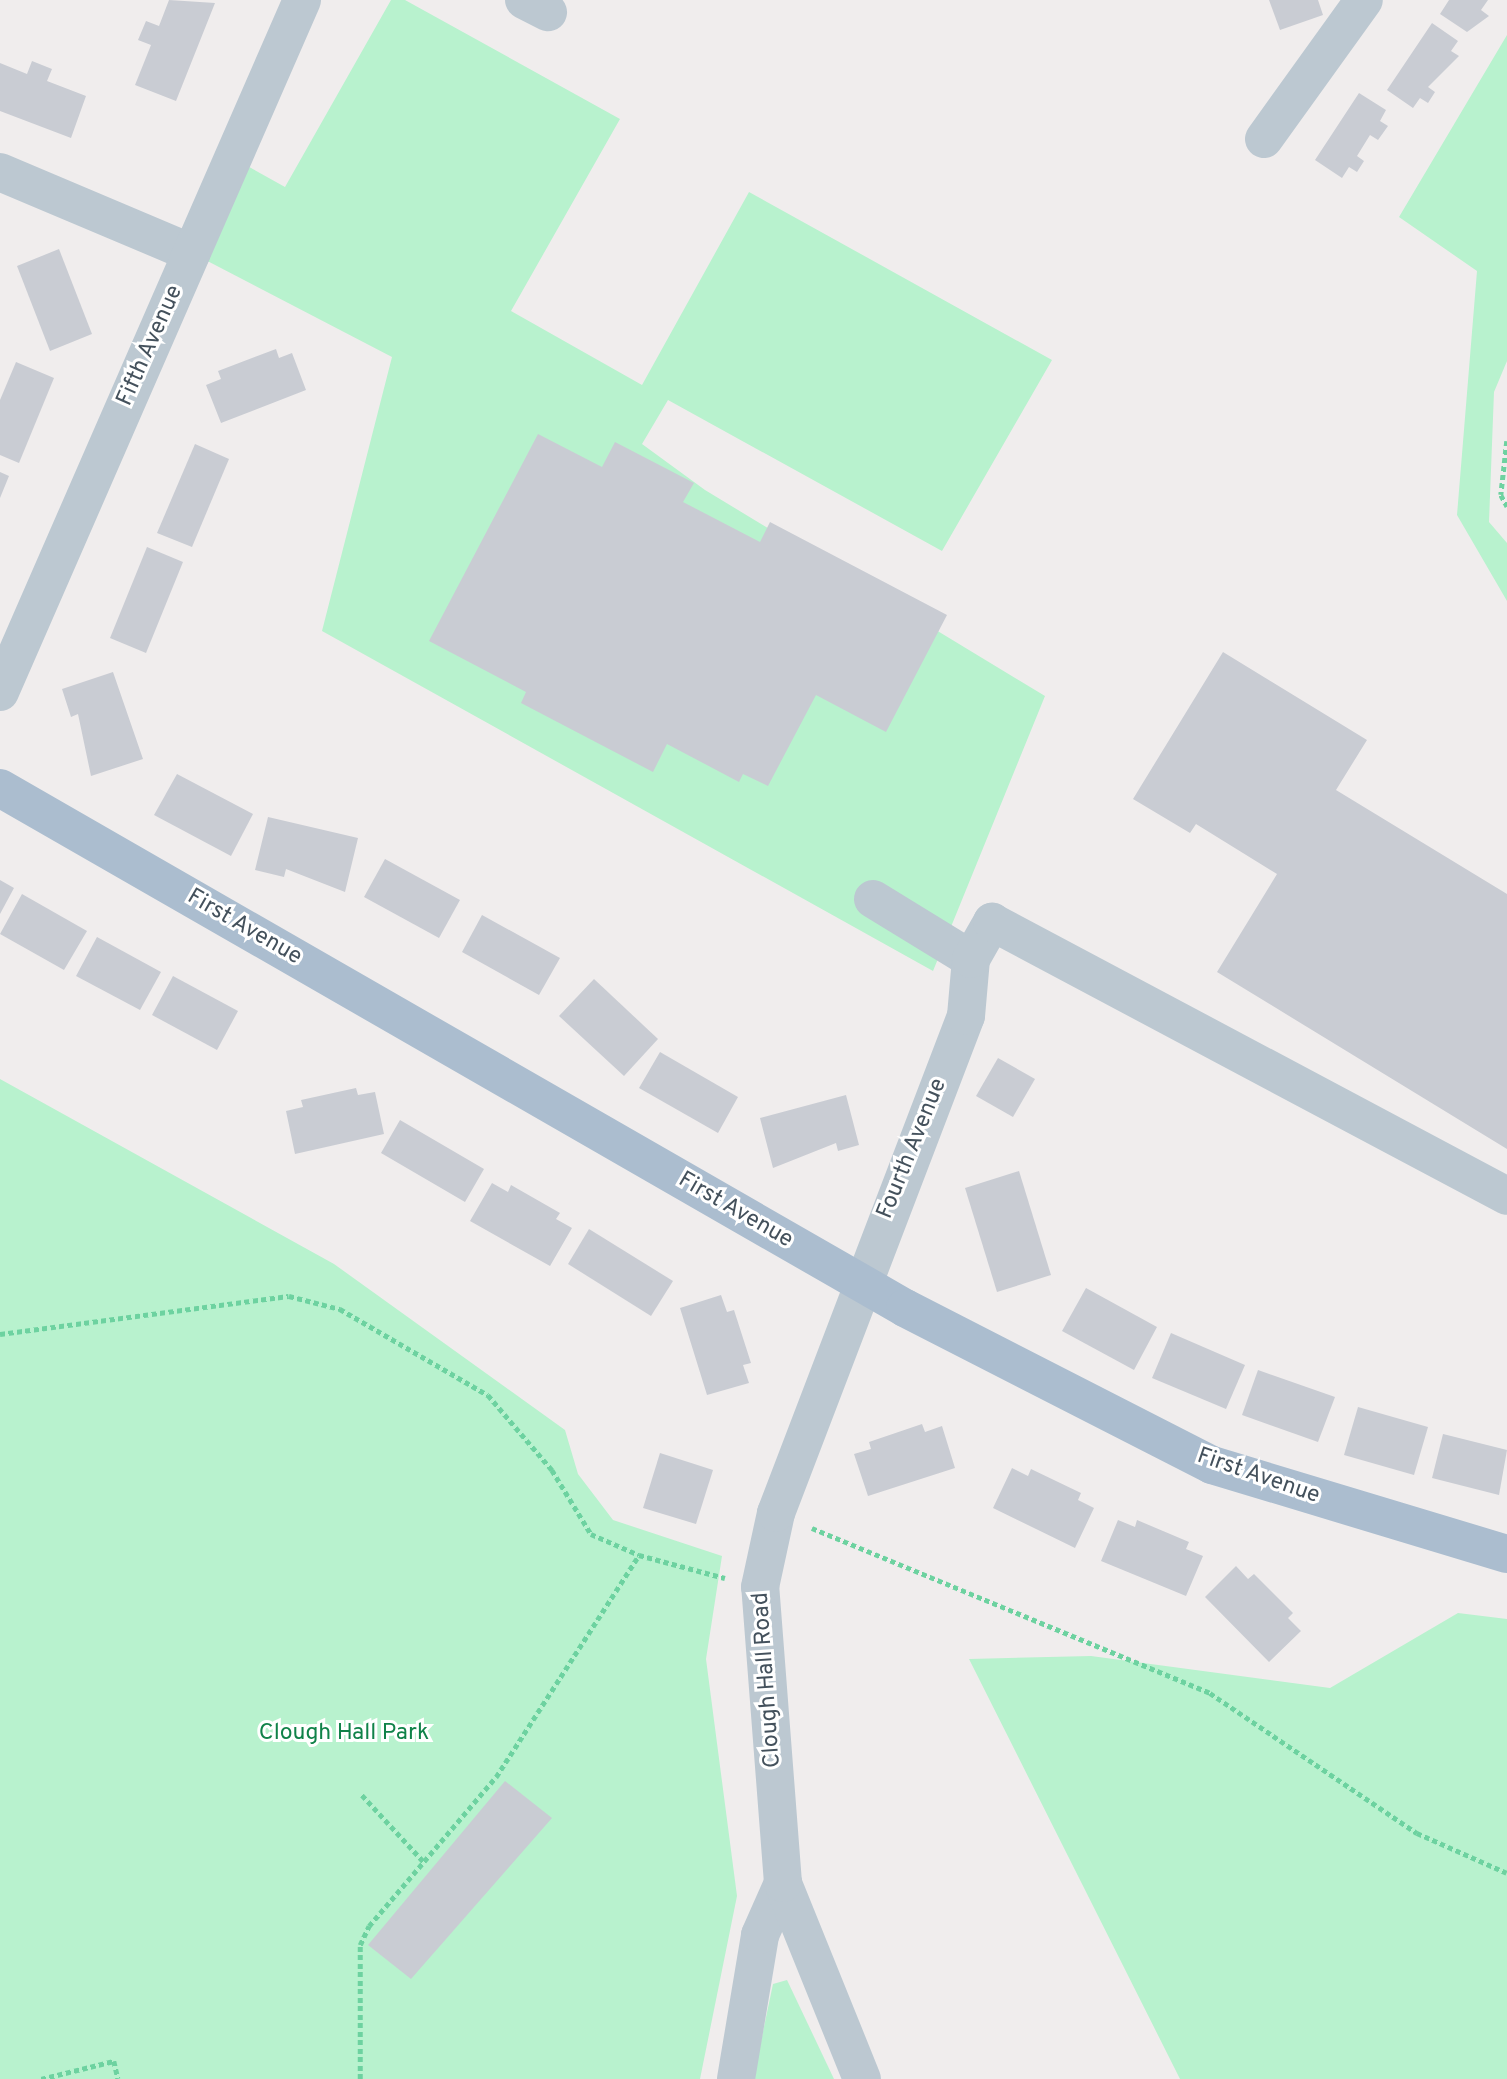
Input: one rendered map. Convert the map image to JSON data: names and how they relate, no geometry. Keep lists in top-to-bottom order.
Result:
{
  "streets": {
    "main road": ["First Avenue"],
    "street": ["Fifth Avenue", "Fourth Avenue", "Clough Hall Road"]
  },
  "crossings": [
    ["First Avenue", "Fourth Avenue"],
    ["First Avenue", "Clough Hall Road"],
    ["Fourth Avenue", "Clough Hall Road"]
  ],
  "parks": ["Clough Hall Park"]
}
